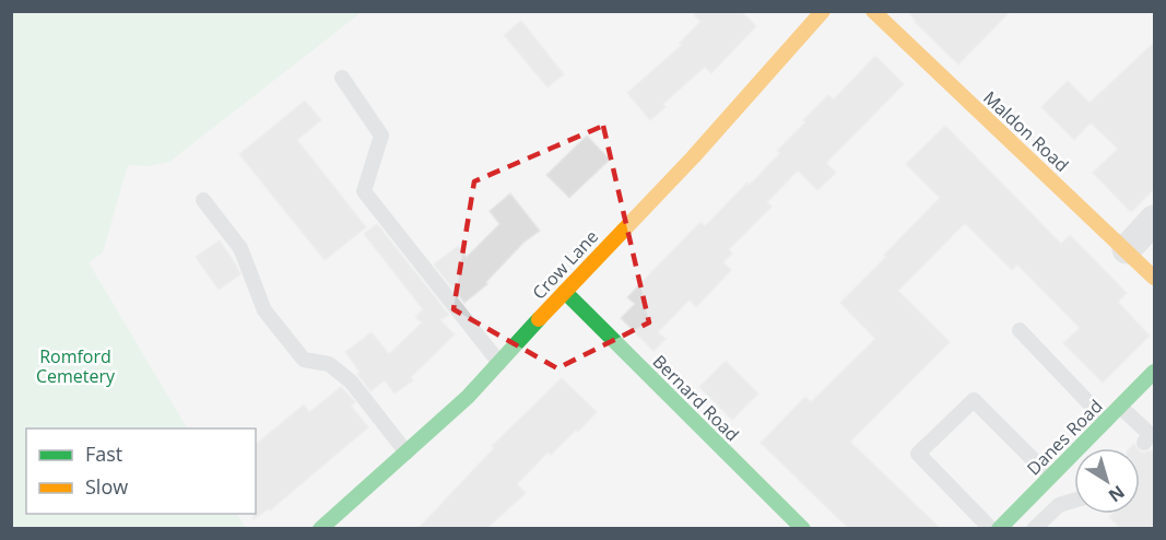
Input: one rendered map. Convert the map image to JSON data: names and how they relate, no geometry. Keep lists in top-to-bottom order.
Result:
{
  "streets": {
    "street": [
      "Maldon Road",
      "Crow Lane",
      "Bernard Road",
      "Danes Road"
    ]
  },
  "crossings": [
    ["Crow Lane", "Bernard Road"]
  ],
  "parks": ["Romford Cemetery"],
  "legend": ["Fast", "Slow"],
  "north": "bottom right"
}
